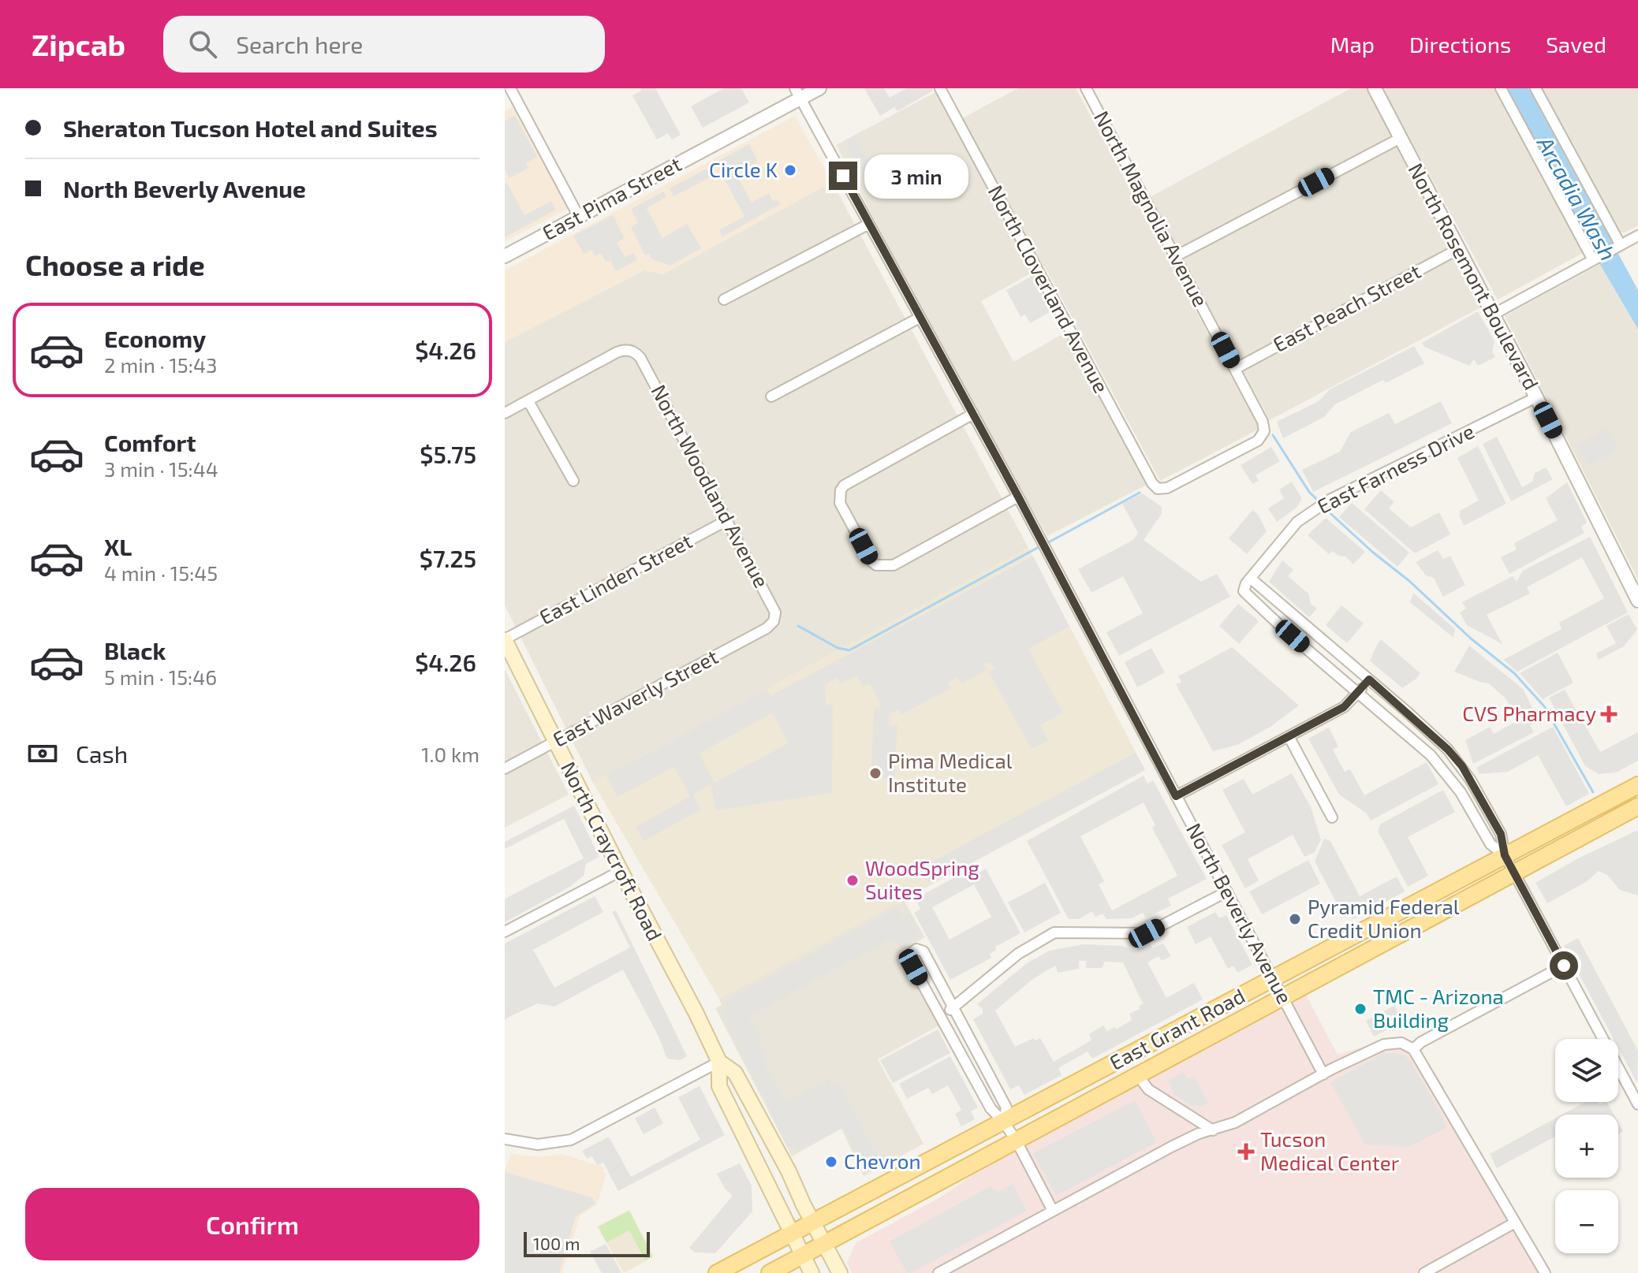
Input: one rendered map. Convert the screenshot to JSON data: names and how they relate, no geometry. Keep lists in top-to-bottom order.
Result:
{
  "streets": {
    "main road": ["North Craycroft Road", "East Grant Road"],
    "street": [
      "East Pima Street",
      "North Magnolia Avenue",
      "North Rosemont Boulevard",
      "North Cloverland Avenue",
      "East Peach Street",
      "East Farness Drive",
      "North Woodland Avenue",
      "East Linden Street",
      "East Waverly Street",
      "North Beverly Avenue"
    ]
  },
  "crossings": [
    ["East Pima Street", "North Beverly Avenue"],
    ["North Magnolia Avenue", "North Cloverland Avenue"],
    ["North Magnolia Avenue", "East Peach Street"],
    ["North Rosemont Boulevard", "East Peach Street"],
    ["North Rosemont Boulevard", "East Farness Drive"],
    ["North Woodland Avenue", "East Linden Street"],
    ["North Woodland Avenue", "East Waverly Street"],
    ["East Linden Street", "North Craycroft Road"],
    ["East Waverly Street", "North Craycroft Road"],
    ["North Craycroft Road", "East Grant Road"],
    ["North Beverly Avenue", "East Grant Road"]
  ],
  "water": ["Arcadia Wash"],
  "places": {
    "other": [
      "Circle K",
      "Pima Medical Institute",
      "WoodSpring Suites",
      "Pyramid Federal Credit Union",
      "TMC - Arizona Building",
      "Chevron"
    ],
    "health": ["CVS Pharmacy", "Tucson Medical Center"]
  },
  "scale_bar": "100 m",
  "page": {
    "header": "Zipcab",
    "search": "Search here",
    "nav": ["Map", "Directions", "Saved"],
    "banner": ["Sheraton Tucson Hotel and Suites", "North Beverly Avenue"],
    "bubble": "3 min",
    "heading": "Choose a ride",
    "list": [
      {
        "name": "Economy",
        "note": "2 min · 15:43",
        "value": "$4.26"
      },
      {
        "name": "Comfort",
        "note": "3 min · 15:44",
        "value": "$5.75"
      },
      {
        "name": "XL",
        "note": "4 min · 15:45",
        "value": "$7.25"
      },
      {
        "name": "Black",
        "note": "5 min · 15:46",
        "value": "$4.26"
      }
    ],
    "pay": ["Cash", "1.0 km"],
    "map_buttons": ["+", "−"],
    "buttons": "Confirm",
    "scale": "100 m"
  }
}
